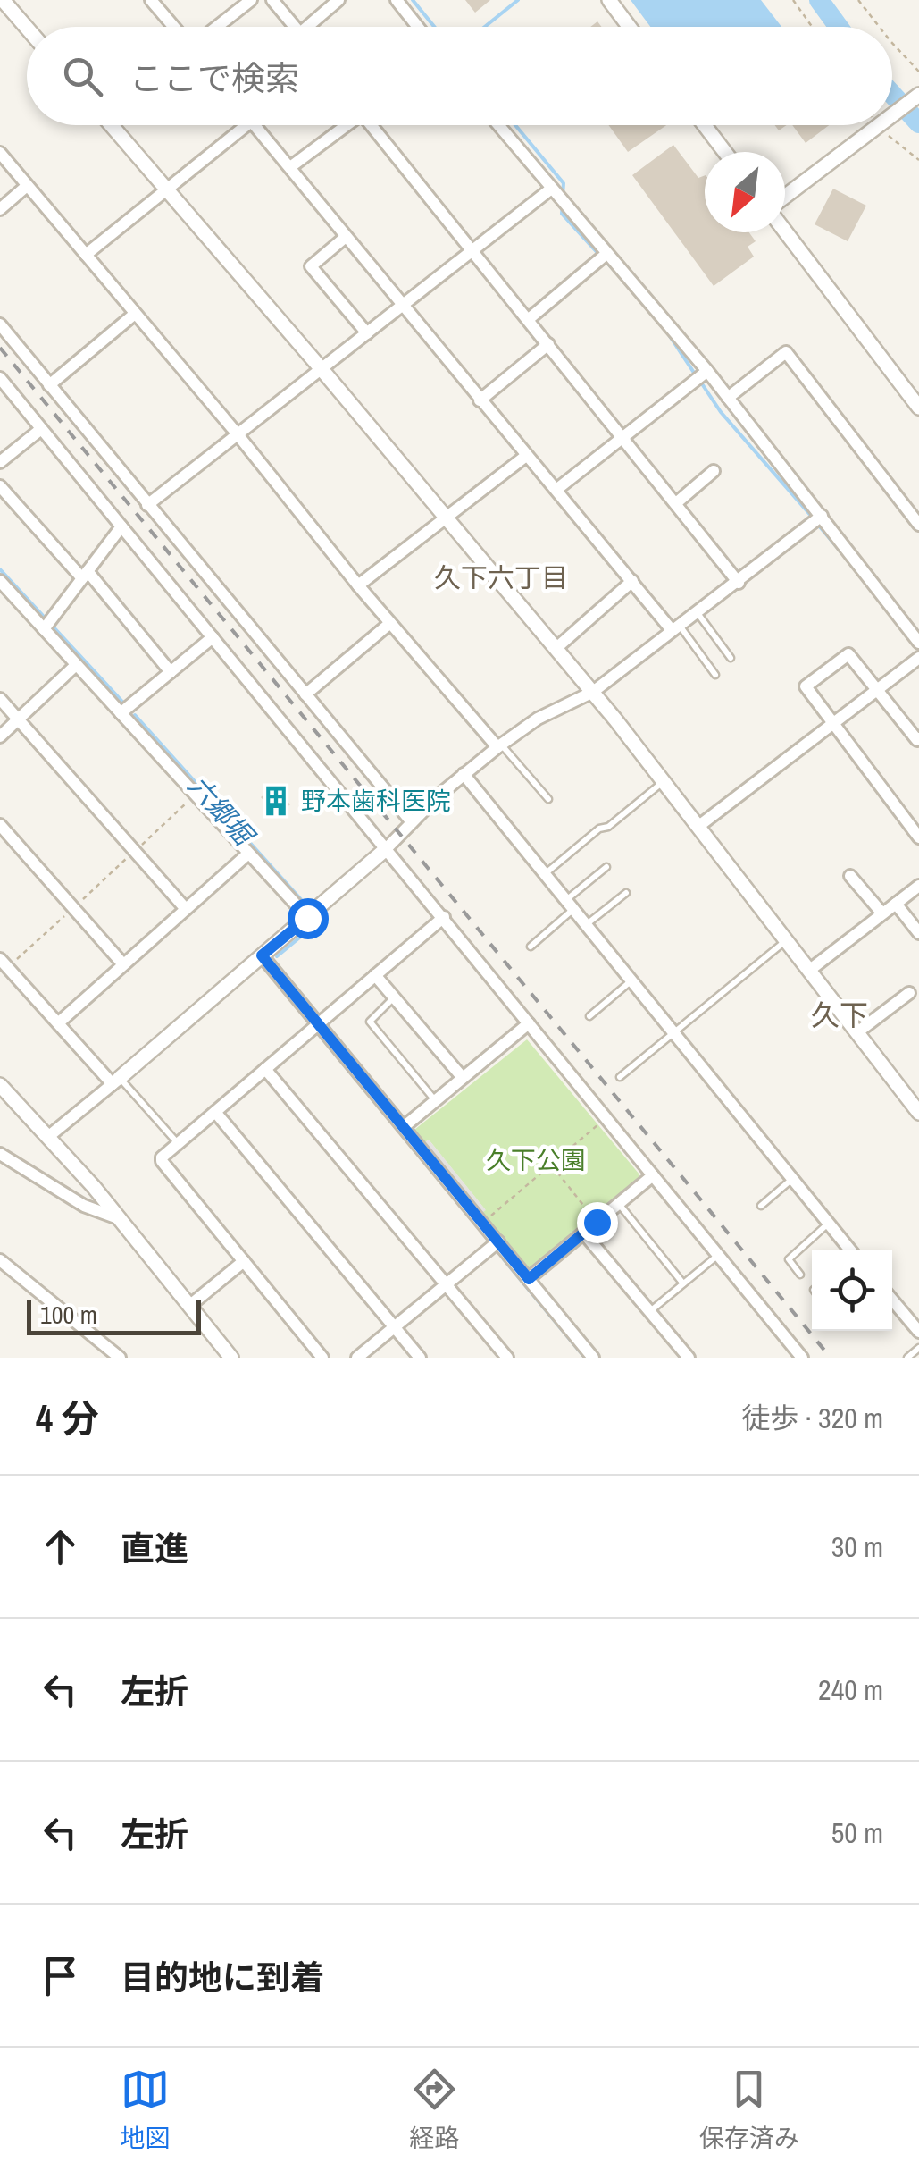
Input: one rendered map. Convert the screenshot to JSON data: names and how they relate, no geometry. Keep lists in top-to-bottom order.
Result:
{
  "districts": ["久下六丁目", "久下"],
  "water": ["六郷堀"],
  "parks": ["久下公園"],
  "places": {
    "building": ["野本歯科医院"]
  },
  "scale_bar": "100 m",
  "north": "bottom left",
  "page": {
    "search": "ここで検索",
    "scale": "100 m",
    "heading": ["4 分", "徒歩 · 320 m"],
    "list": [
      ["直進", "30 m"],
      ["左折", "240 m"],
      ["左折", "50 m"],
      "目的地に到着"
    ],
    "nav": ["地図", "経路", "保存済み"]
  }
}
